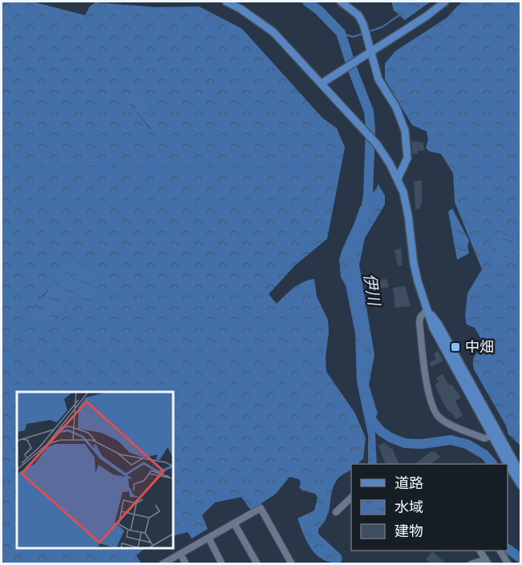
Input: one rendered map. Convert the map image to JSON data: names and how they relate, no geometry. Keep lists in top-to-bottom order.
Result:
{
  "water": ["伊川"],
  "places": {
    "transit": ["中畑"]
  },
  "legend": ["道路", "水域", "建物"]
}
